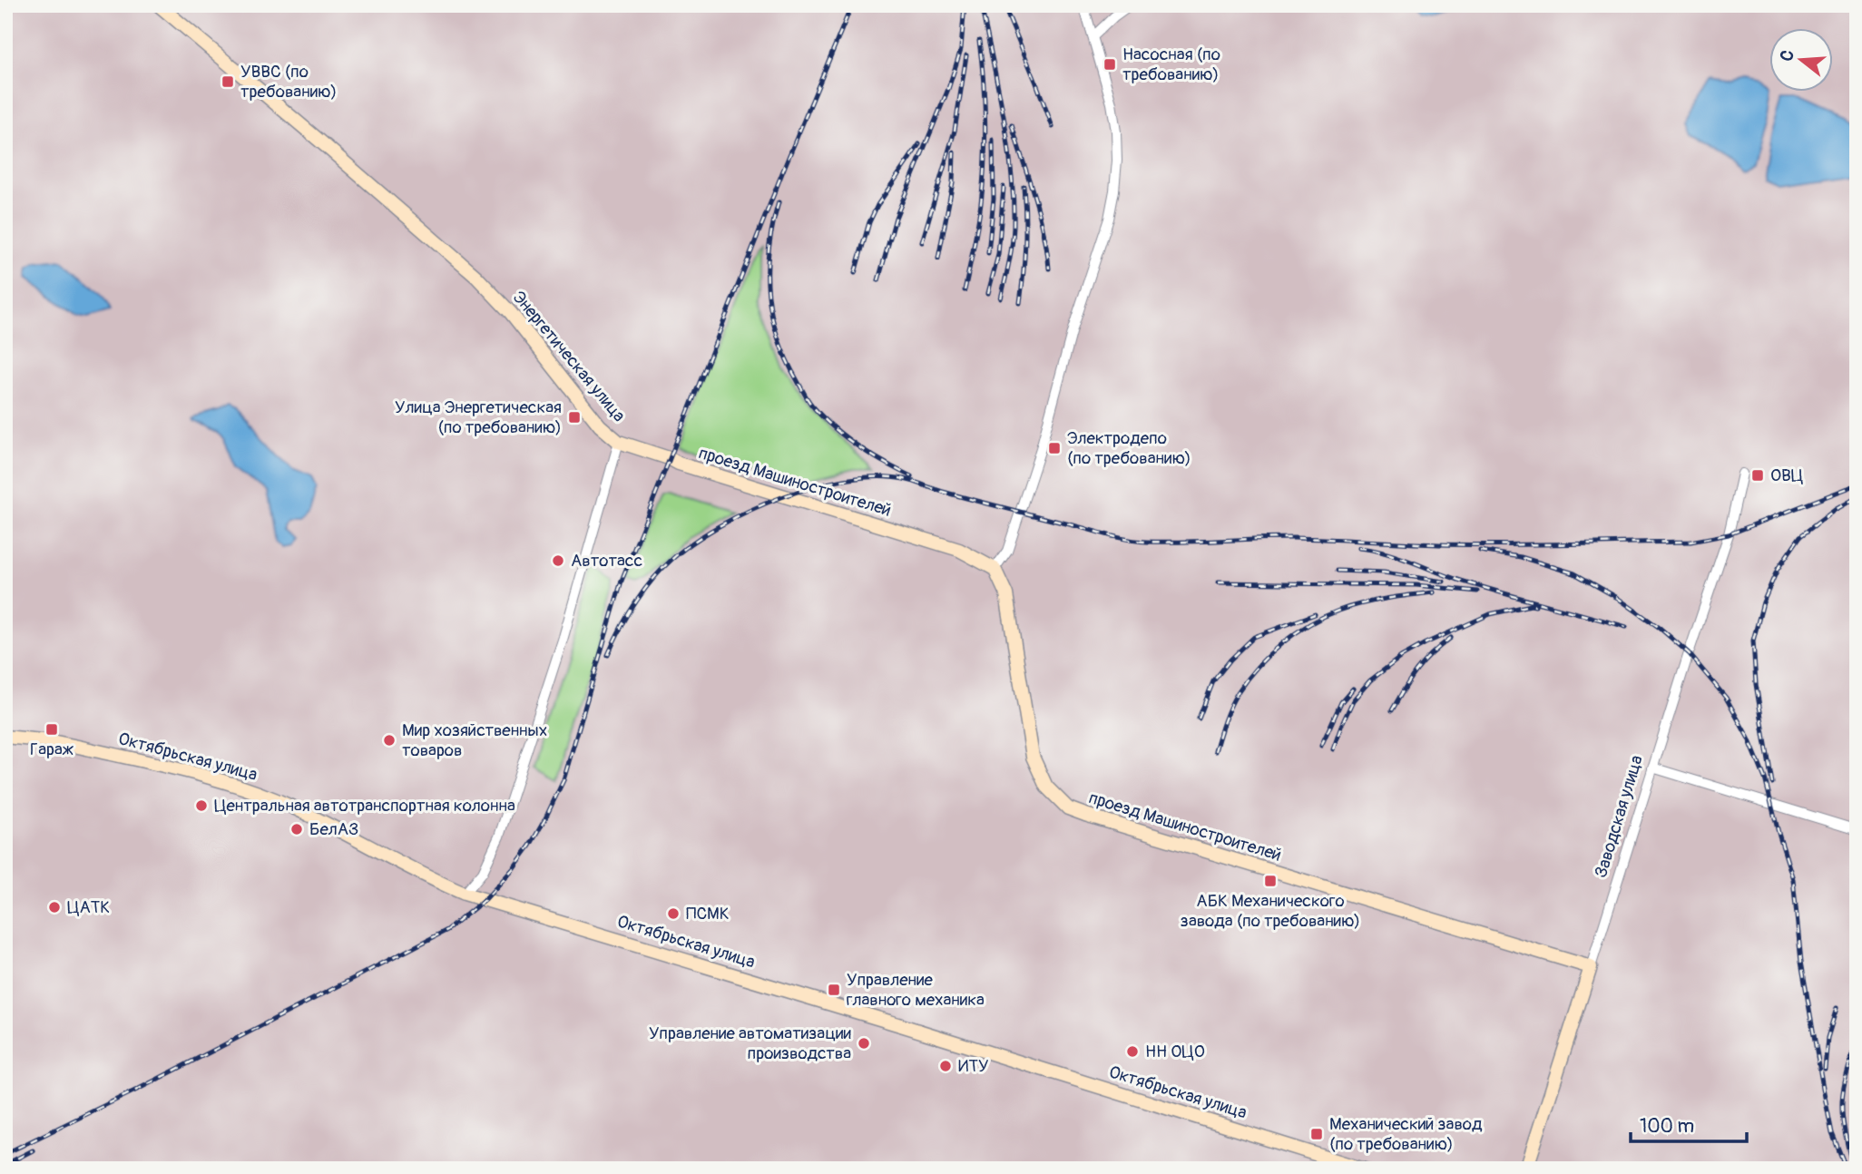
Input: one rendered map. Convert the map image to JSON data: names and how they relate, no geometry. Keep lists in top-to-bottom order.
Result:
{
  "streets": {
    "street": [
      "Энергетическая улица",
      "проезд Машиностроителей",
      "Октябрьская улица",
      "Заводская улица"
    ]
  },
  "crossings": [
    ["Энергетическая улица", "проезд Машиностроителей"],
    ["Энергетическая улица", "Октябрьская улица"],
    ["проезд Машиностроителей", "Заводская улица"]
  ],
  "places": {
    "transit": [
      "Насосная (по требованию)",
      "УВВС (по требованию)",
      "Улица Энергетическая (по требованию)",
      "Электродепо (по требованию)",
      "ОВЦ",
      "Гараж",
      "АБК Механического завода (по требованию)",
      "Управление главного механика",
      "Механический завод (по требованию)"
    ],
    "other": [
      "Автотасс",
      "Мир хозяйственных товаров",
      "Центральная автотранспортная колонна",
      "БелАЗ",
      "ЦАТК",
      "ПСМК",
      "Управление автоматизации производства",
      "НН ОЦО",
      "ИТУ"
    ]
  },
  "scale_bar": "100 m",
  "north": "left"
}
